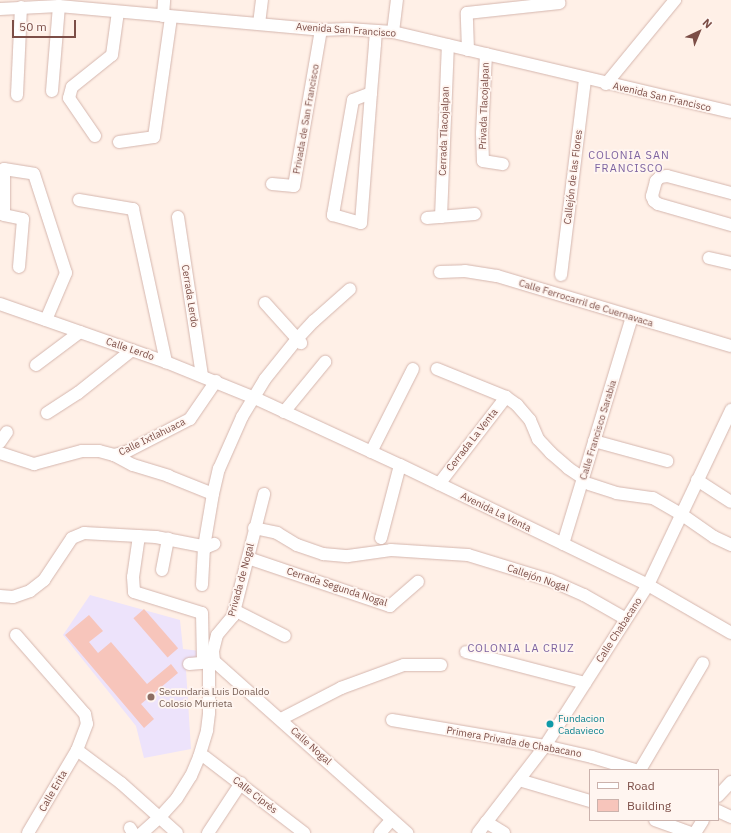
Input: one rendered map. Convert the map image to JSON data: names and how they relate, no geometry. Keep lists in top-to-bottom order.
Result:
{
  "streets": {
    "street": [
      "Avenida San Francisco",
      "Privada Tlacojalpan",
      "Privada de San Francisco",
      "Cerrada Tlacojalpan",
      "Callejón de las Flores",
      "Cerrada Lerdo",
      "Calle Ferrocarril de Cuernavaca",
      "Calle Lerdo",
      "Calle Francisco Sarabia",
      "Calle Ixtlahuaca",
      "Cerrada La Venta",
      "Avenida La Venta",
      "Callejón Nogal",
      "Privada de Nogal",
      "Cerrada Segunda Nogal",
      "Calle Chabacano",
      "Primera Privada de Chabacano",
      "Calle Nogal",
      "Calle Erita",
      "Calle Ciprés"
    ]
  },
  "crossings": [
    ["Avenida San Francisco", "Privada Tlacojalpan"],
    ["Avenida San Francisco", "Privada de San Francisco"],
    ["Avenida San Francisco", "Cerrada Tlacojalpan"],
    ["Avenida San Francisco", "Callejón de las Flores"],
    ["Cerrada Lerdo", "Calle Lerdo"],
    ["Calle Ferrocarril de Cuernavaca", "Calle Francisco Sarabia"],
    ["Calle Lerdo", "Calle Ixtlahuaca"],
    ["Calle Lerdo", "Avenida La Venta"],
    ["Calle Francisco Sarabia", "Avenida La Venta"],
    ["Cerrada La Venta", "Avenida La Venta"],
    ["Avenida La Venta", "Calle Chabacano"],
    ["Callejón Nogal", "Privada de Nogal"],
    ["Callejón Nogal", "Calle Chabacano"],
    ["Privada de Nogal", "Cerrada Segunda Nogal"],
    ["Privada de Nogal", "Calle Nogal"],
    ["Calle Chabacano", "Primera Privada de Chabacano"]
  ],
  "districts": ["COLONIA SAN FRANCISCO", "COLONIA LA CRUZ"],
  "places": ["Secundaria Luis Donaldo Colosio Murrieta", "Fundacion Cadavieco"],
  "legend": ["Road", "Building"],
  "scale_bar": "50 m",
  "north": "top right"
}
